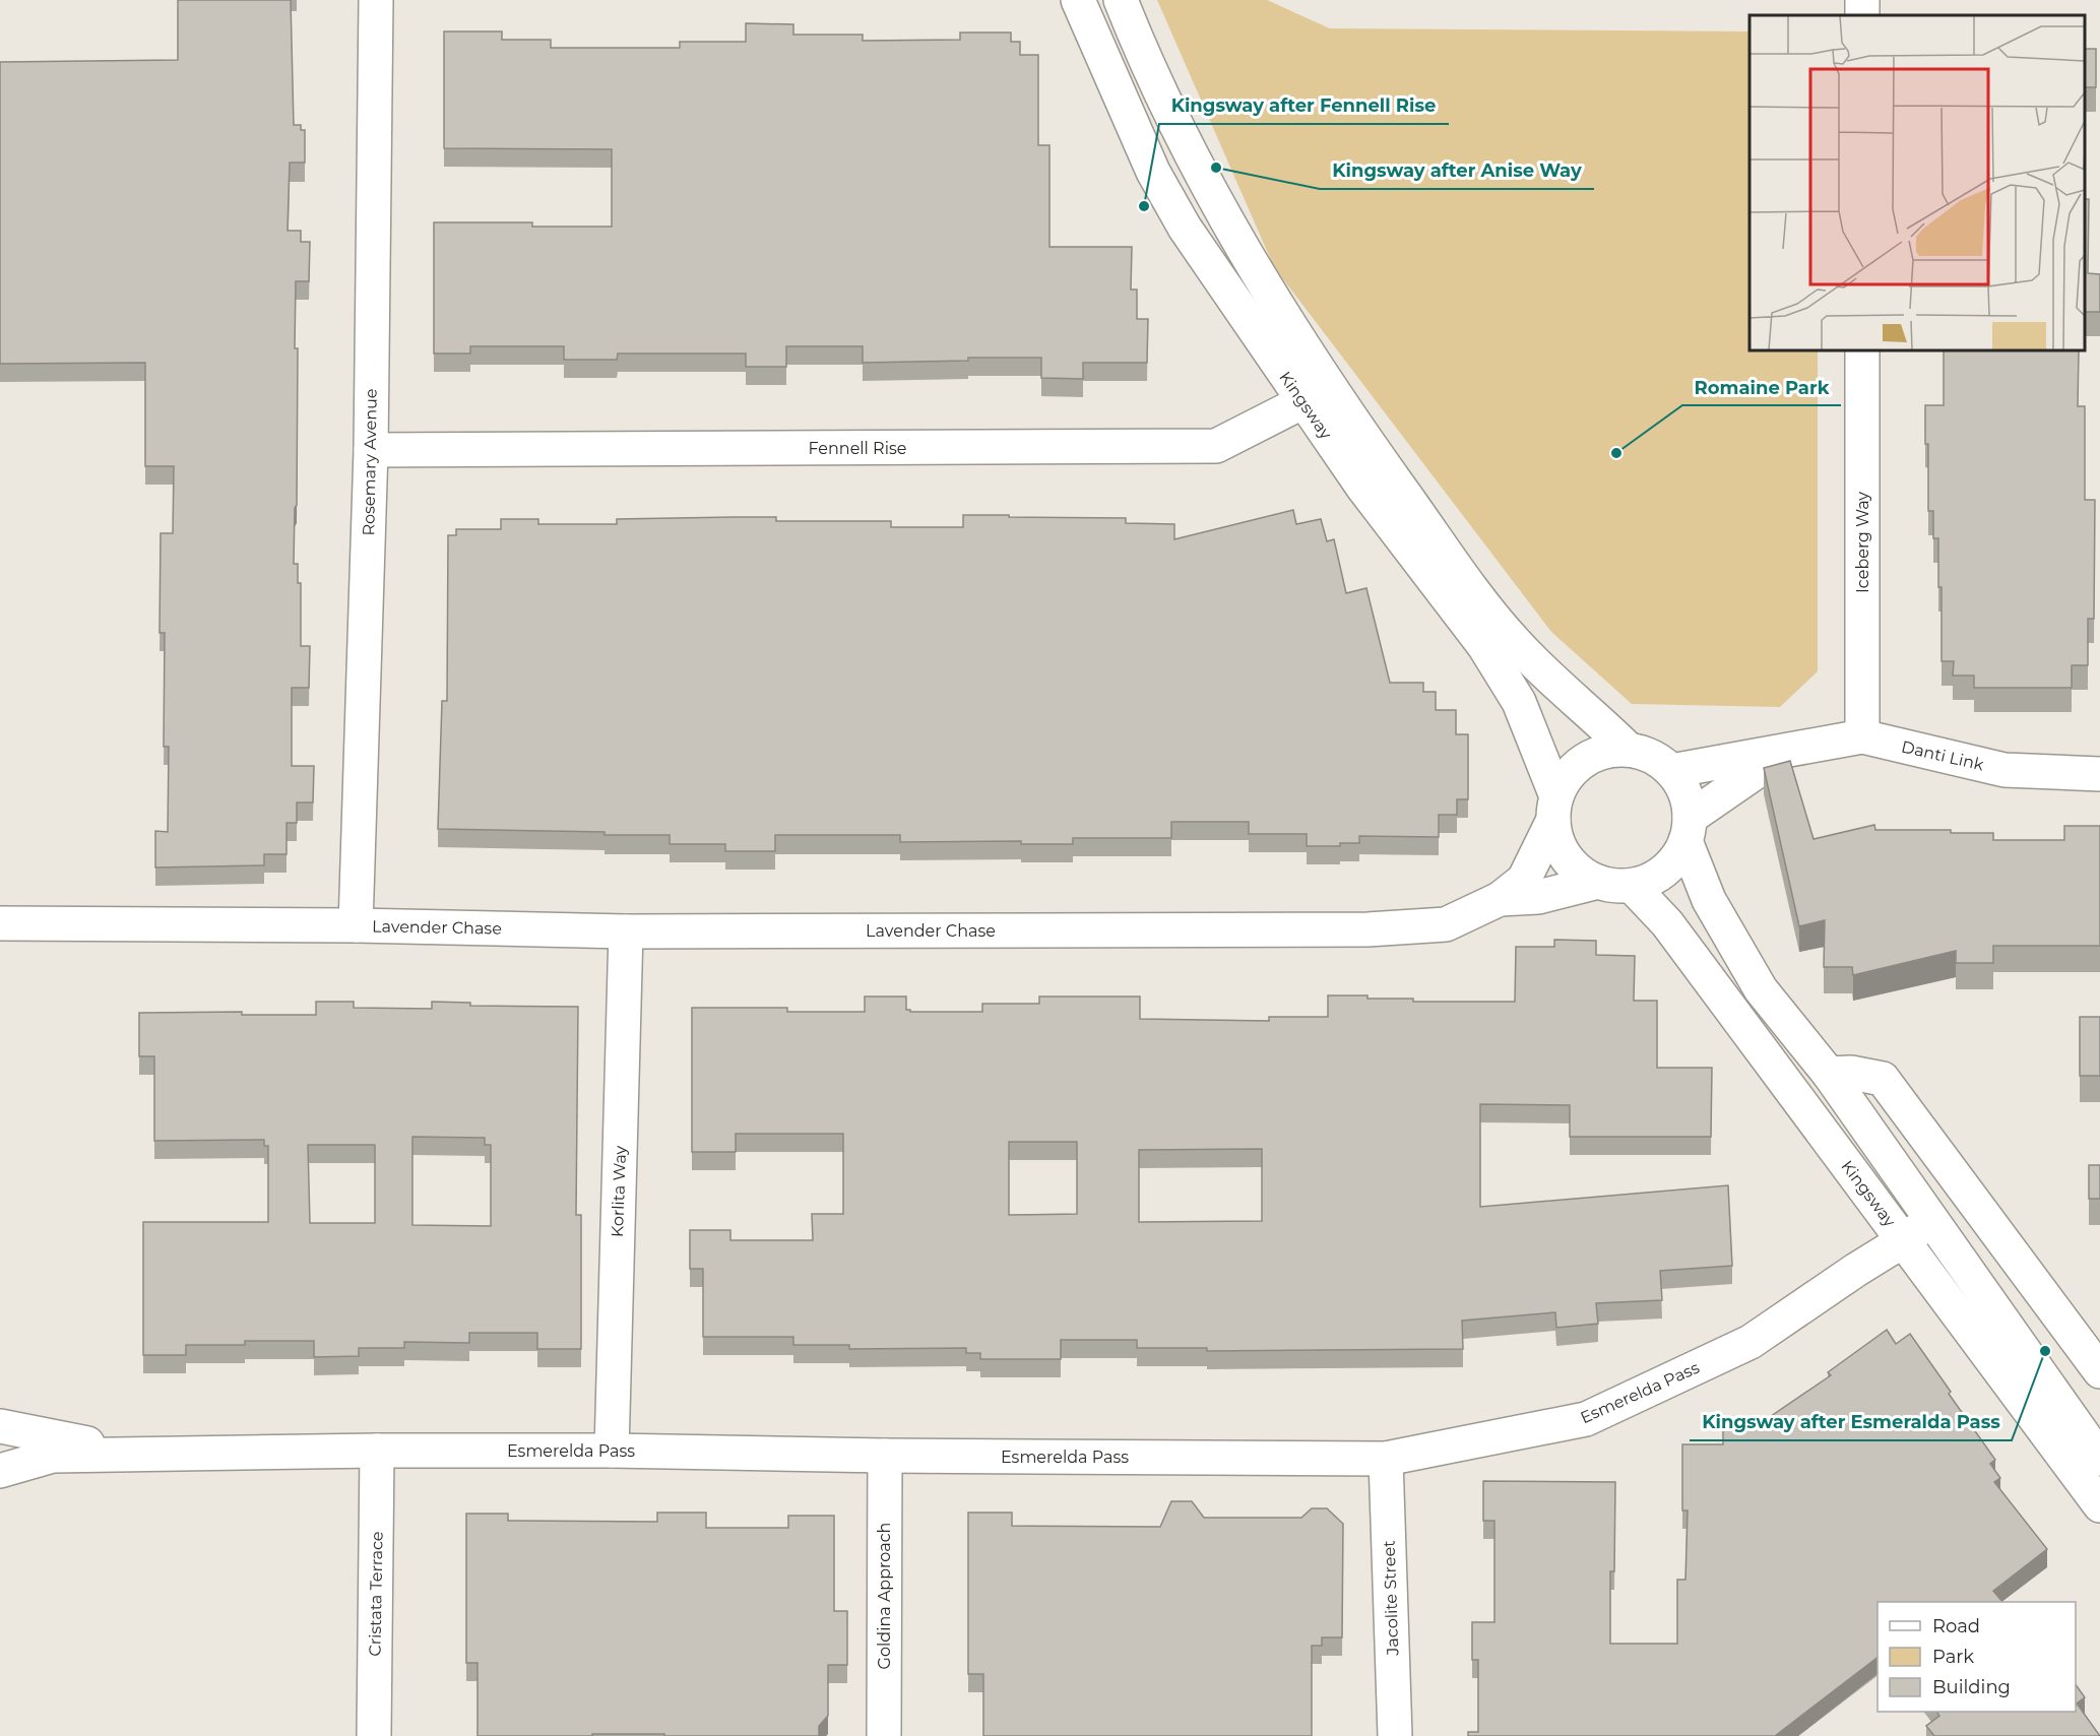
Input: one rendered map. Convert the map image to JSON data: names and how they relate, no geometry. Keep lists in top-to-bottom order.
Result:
{
  "streets": {
    "street": [
      "Kingsway",
      "Fennell Rise",
      "Rosemary Avenue",
      "Iceberg Way",
      "Danti Link",
      "Lavender Chase",
      "Korlita Way",
      "Esmerelda Pass",
      "Cristata Terrace",
      "Goldina Approach",
      "Jacolite Street"
    ]
  },
  "crossings": [
    ["Kingsway", "Fennell Rise"],
    ["Kingsway", "Danti Link"],
    ["Kingsway", "Lavender Chase"],
    ["Kingsway", "Esmerelda Pass"],
    ["Fennell Rise", "Rosemary Avenue"],
    ["Rosemary Avenue", "Lavender Chase"],
    ["Iceberg Way", "Danti Link"],
    ["Danti Link", "Lavender Chase"],
    ["Lavender Chase", "Korlita Way"],
    ["Korlita Way", "Esmerelda Pass"],
    ["Esmerelda Pass", "Cristata Terrace"],
    ["Esmerelda Pass", "Goldina Approach"],
    ["Esmerelda Pass", "Jacolite Street"]
  ],
  "places": [
    "Kingsway after Anise Way",
    "Kingsway after Fennell Rise",
    "Romaine Park",
    "Kingsway after Esmeralda Pass"
  ],
  "legend": ["Road", "Park", "Building"]
}
